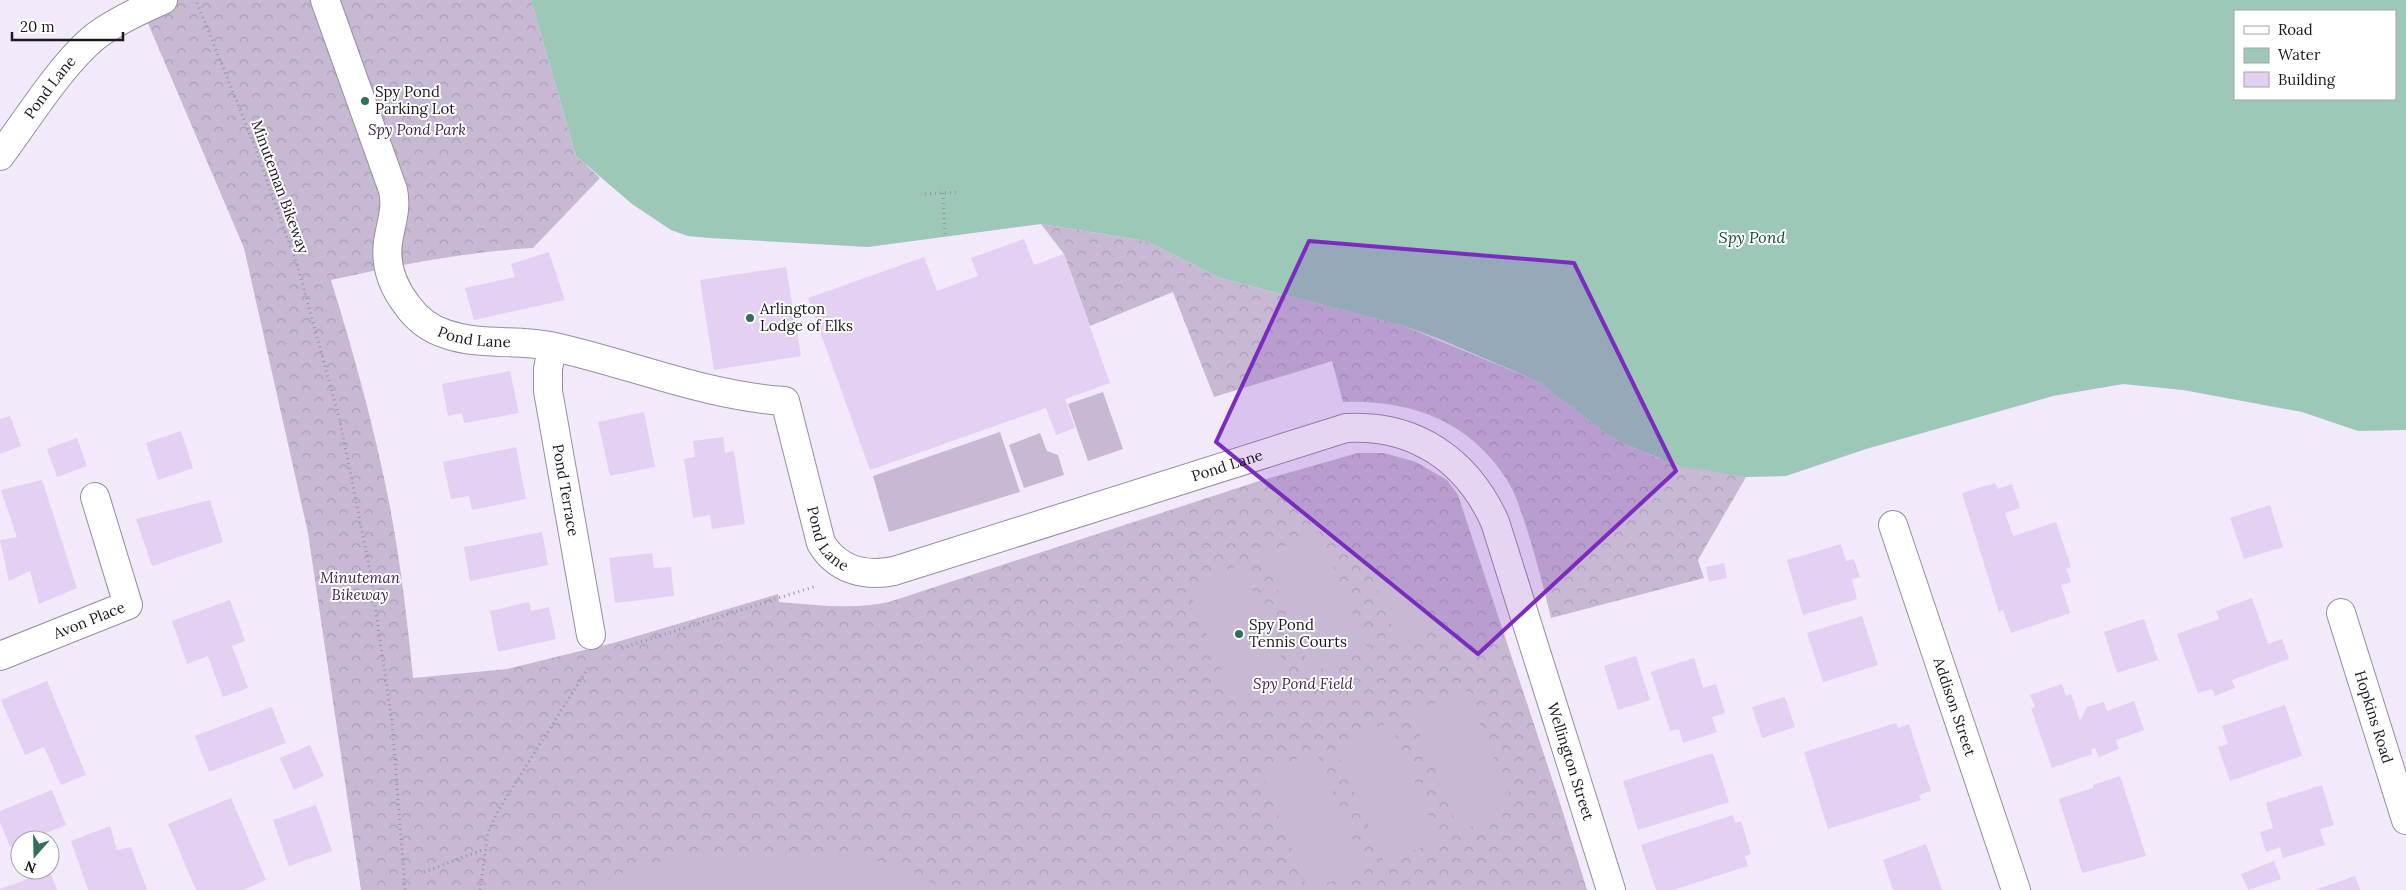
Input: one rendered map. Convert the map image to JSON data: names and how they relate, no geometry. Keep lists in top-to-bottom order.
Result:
{
  "streets": {
    "street": [
      "Pond Lane",
      "Pond Terrace",
      "Avon Place",
      "Addison Street",
      "Hopkins Road",
      "Wellington Street"
    ],
    "path": ["Minuteman Bikeway"]
  },
  "crossings": [
    ["Pond Lane", "Pond Terrace"],
    ["Pond Lane", "Wellington Street"]
  ],
  "water": ["Spy Pond"],
  "parks": ["Spy Pond Park", "Minuteman Bikeway", "Spy Pond Field"],
  "places": ["Spy Pond Parking Lot", "Arlington Lodge of Elks", "Spy Pond Tennis Courts"],
  "legend": ["Road", "Water", "Building"],
  "scale_bar": "20 m",
  "north": "bottom"
}
